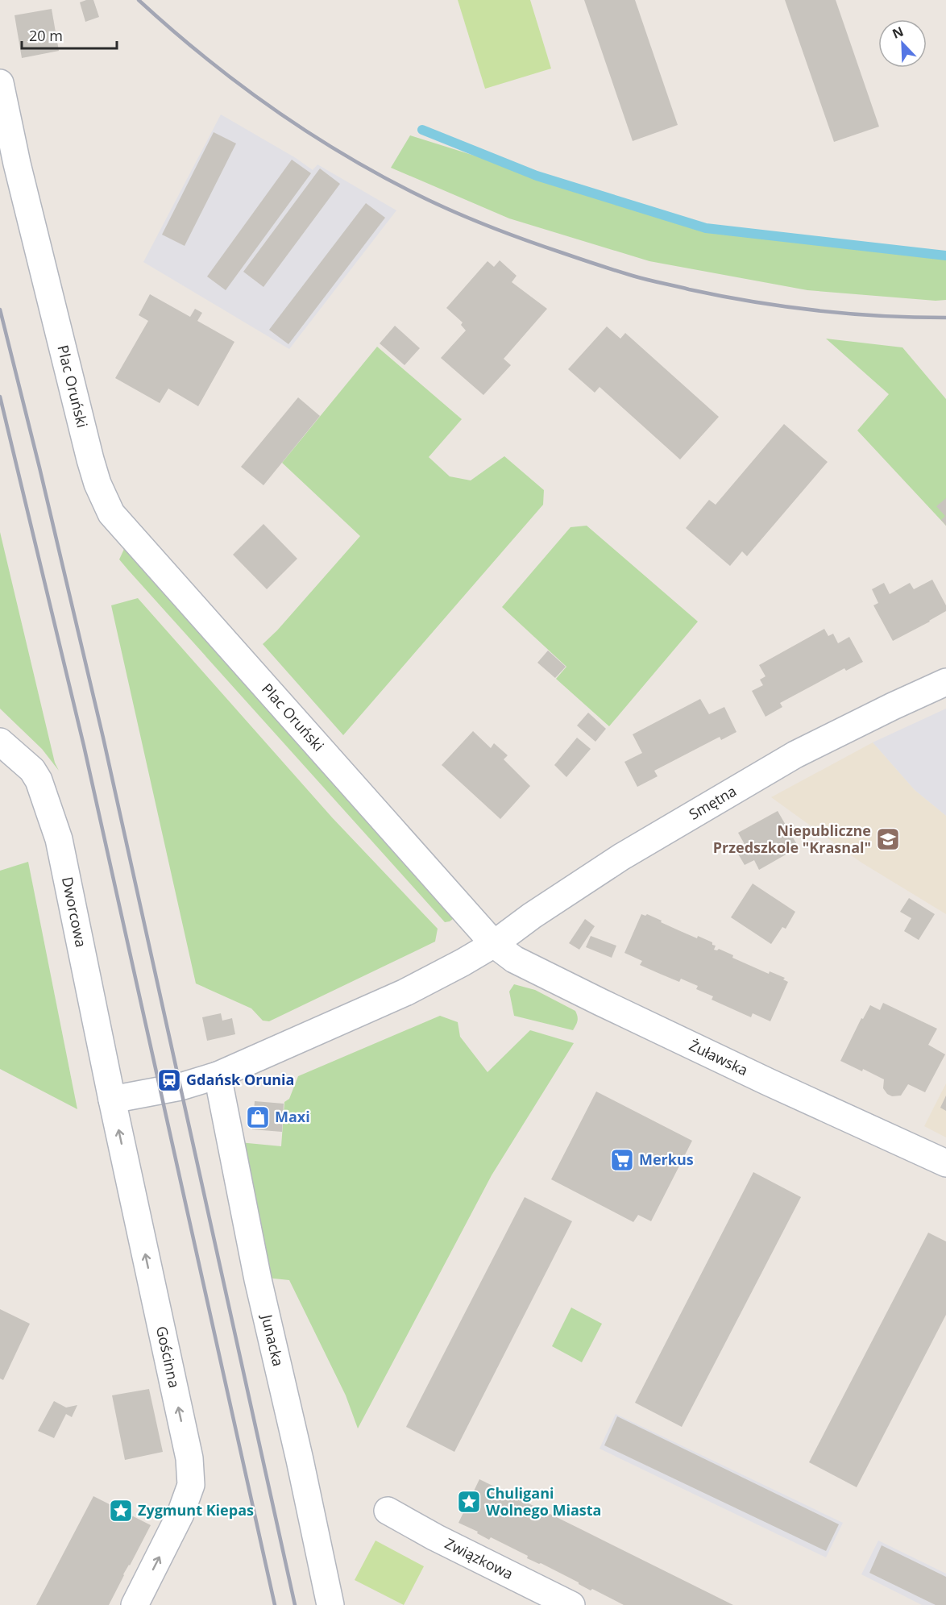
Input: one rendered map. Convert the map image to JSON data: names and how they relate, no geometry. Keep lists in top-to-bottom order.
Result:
{
  "streets": {
    "street": [
      "Plac Oruński",
      "Smętna",
      "Dworcowa",
      "Żuławska",
      "Junacka",
      "Gościnna",
      "Związkowa"
    ]
  },
  "crossings": [
    ["Plac Oruński", "Smętna"],
    ["Plac Oruński", "Żuławska"],
    ["Smętna", "Żuławska"],
    ["Dworcowa", "Gościnna"]
  ],
  "one_way": ["Gościnna"],
  "places": {
    "school or university": ["Niepubliczne Przedszkole \"Krasnal\""],
    "station": ["Gdańsk Orunia"],
    "shop": ["Maxi"],
    "supermarket": ["Merkus"],
    "place": ["Chuligani Wolnego Miasta", "Zygmunt Kiepas"]
  },
  "scale_bar": "20 m",
  "north": "top left"
}
